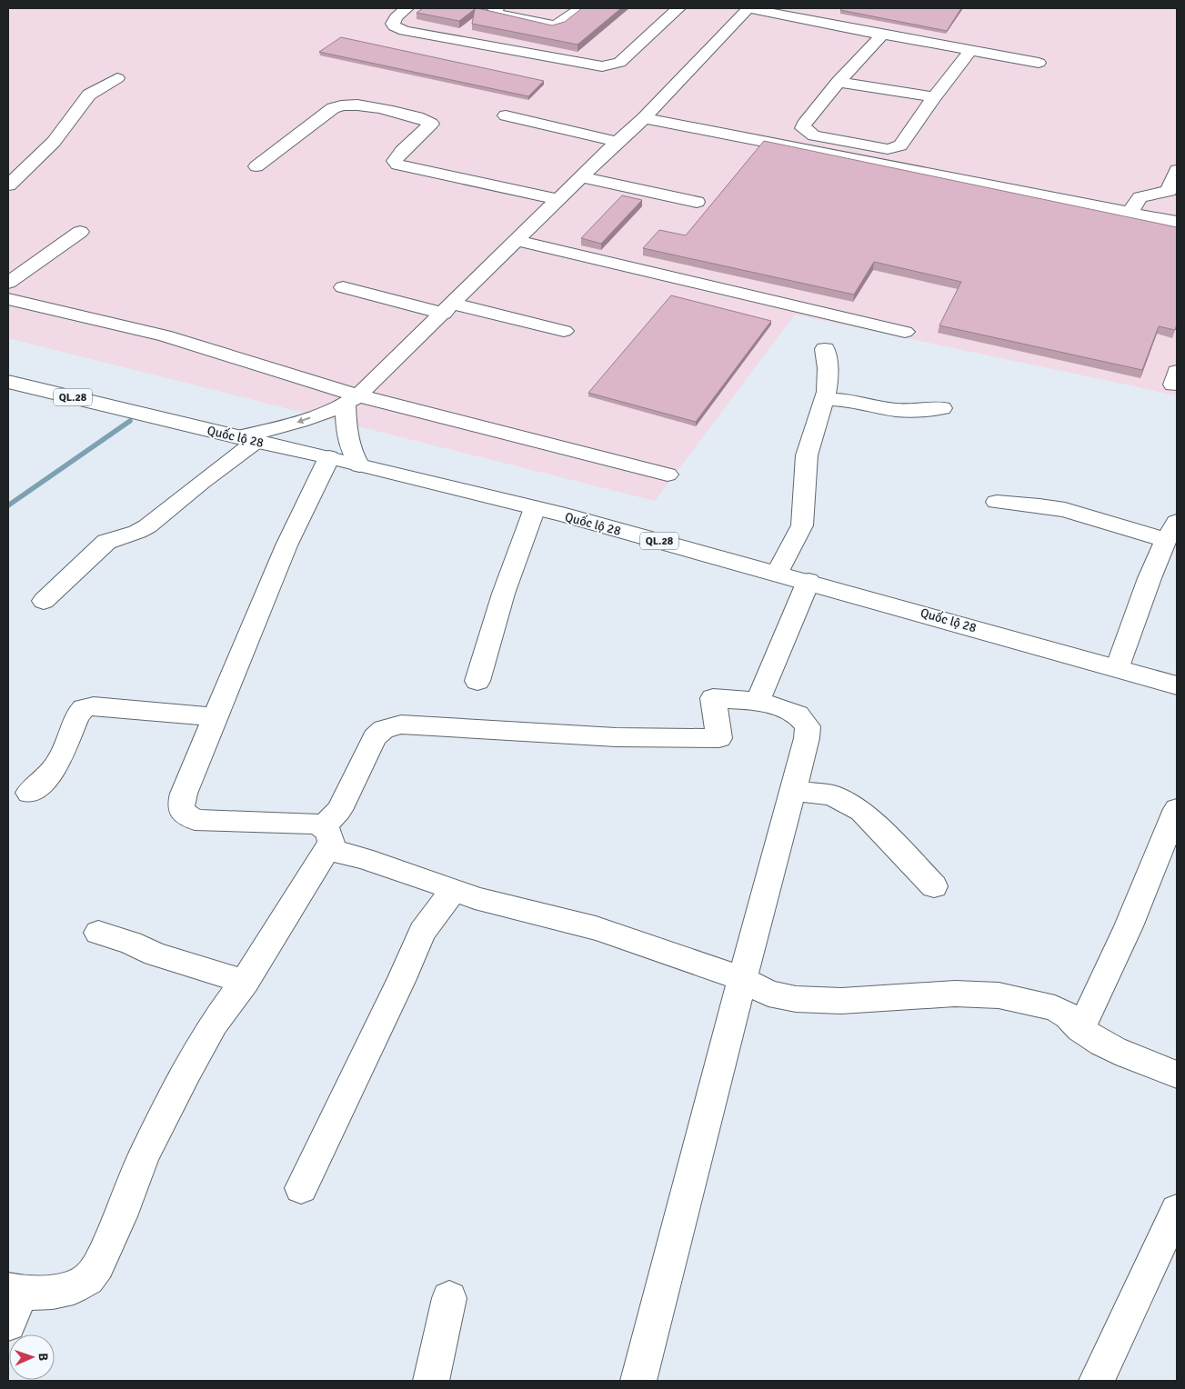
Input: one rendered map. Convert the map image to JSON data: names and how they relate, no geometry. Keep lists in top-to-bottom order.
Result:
{
  "streets": {
    "main road": ["QL.28", "Quốc lộ 28"]
  },
  "north": "right"
}
